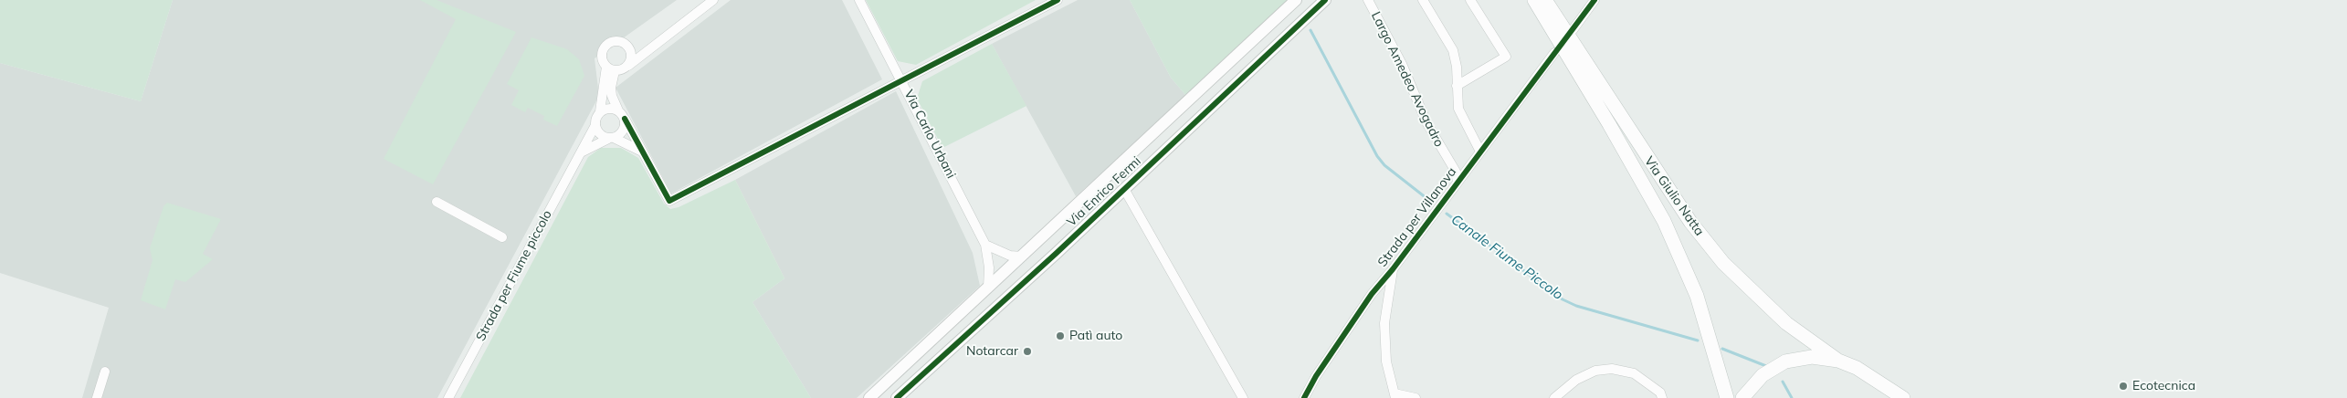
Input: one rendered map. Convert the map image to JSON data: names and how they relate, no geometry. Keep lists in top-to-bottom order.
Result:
{
  "streets": {
    "main road": ["Via Giulio Natta"],
    "street": [
      "Largo Amedeo Avogadro",
      "Via Carlo Urbani",
      "Via Enrico Fermi",
      "Strada per Villanova",
      "Strada per Fiume piccolo"
    ]
  },
  "crossings": [
    ["Largo Amedeo Avogadro", "Strada per Villanova"],
    ["Via Carlo Urbani", "Via Enrico Fermi"]
  ],
  "water": ["Canale Fiume Piccolo"],
  "places": ["Patì auto", "Notarcar", "Ecotecnica"]
}
